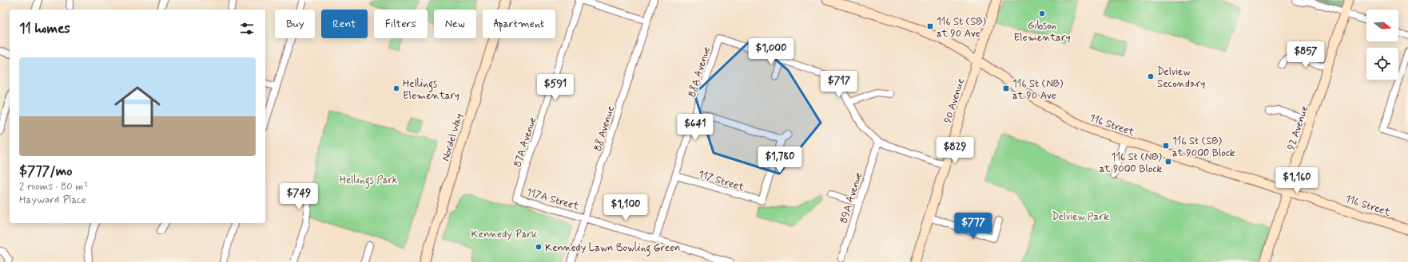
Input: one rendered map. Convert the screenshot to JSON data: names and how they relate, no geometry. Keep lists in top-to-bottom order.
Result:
{
  "streets": {
    "street": [
      "88A Avenue",
      "90 Avenue",
      "116 Street",
      "92 Avenue",
      "88 Avenue",
      "Nordel Way",
      "87A Avenue",
      "117 Street",
      "89A Avenue",
      "117A Street"
    ]
  },
  "crossings": [
    ["88A Avenue", "117 Street"],
    ["88A Avenue", "117A Street"],
    ["90 Avenue", "116 Street"],
    ["116 Street", "92 Avenue"],
    ["88 Avenue", "117A Street"],
    ["87A Avenue", "117A Street"]
  ],
  "parks": ["Hellings Park", "Delview Park", "Kennedy Park"],
  "places": {
    "other": [
      "Gibson Elementary",
      "Delview Secondary",
      "Hellings Elementary",
      "Kennedy Lawn Bowling Green"
    ],
    "transit": [
      "116 St (SB) at 90 Ave",
      "116 St (NB) at 90 Ave",
      "116 St (SB) at 9000 Block",
      "116 St (NB) at 9000 Block"
    ]
  },
  "north": "right",
  "page": {
    "chip": [
      "Buy",
      "Rent",
      "Filters",
      "New",
      "Apartment"
    ],
    "heading": "11 homes",
    "price": [
      "$1,000",
      "$857",
      "$717",
      "$591",
      "$641",
      "$829",
      "$1,780",
      "$1,160",
      "$749",
      "$1,100",
      "$777"
    ],
    "list": [
      {
        "name": "$777/mo",
        "note": "2 rooms · 80 m² · Hayward Place"
      }
    ]
  }
}
